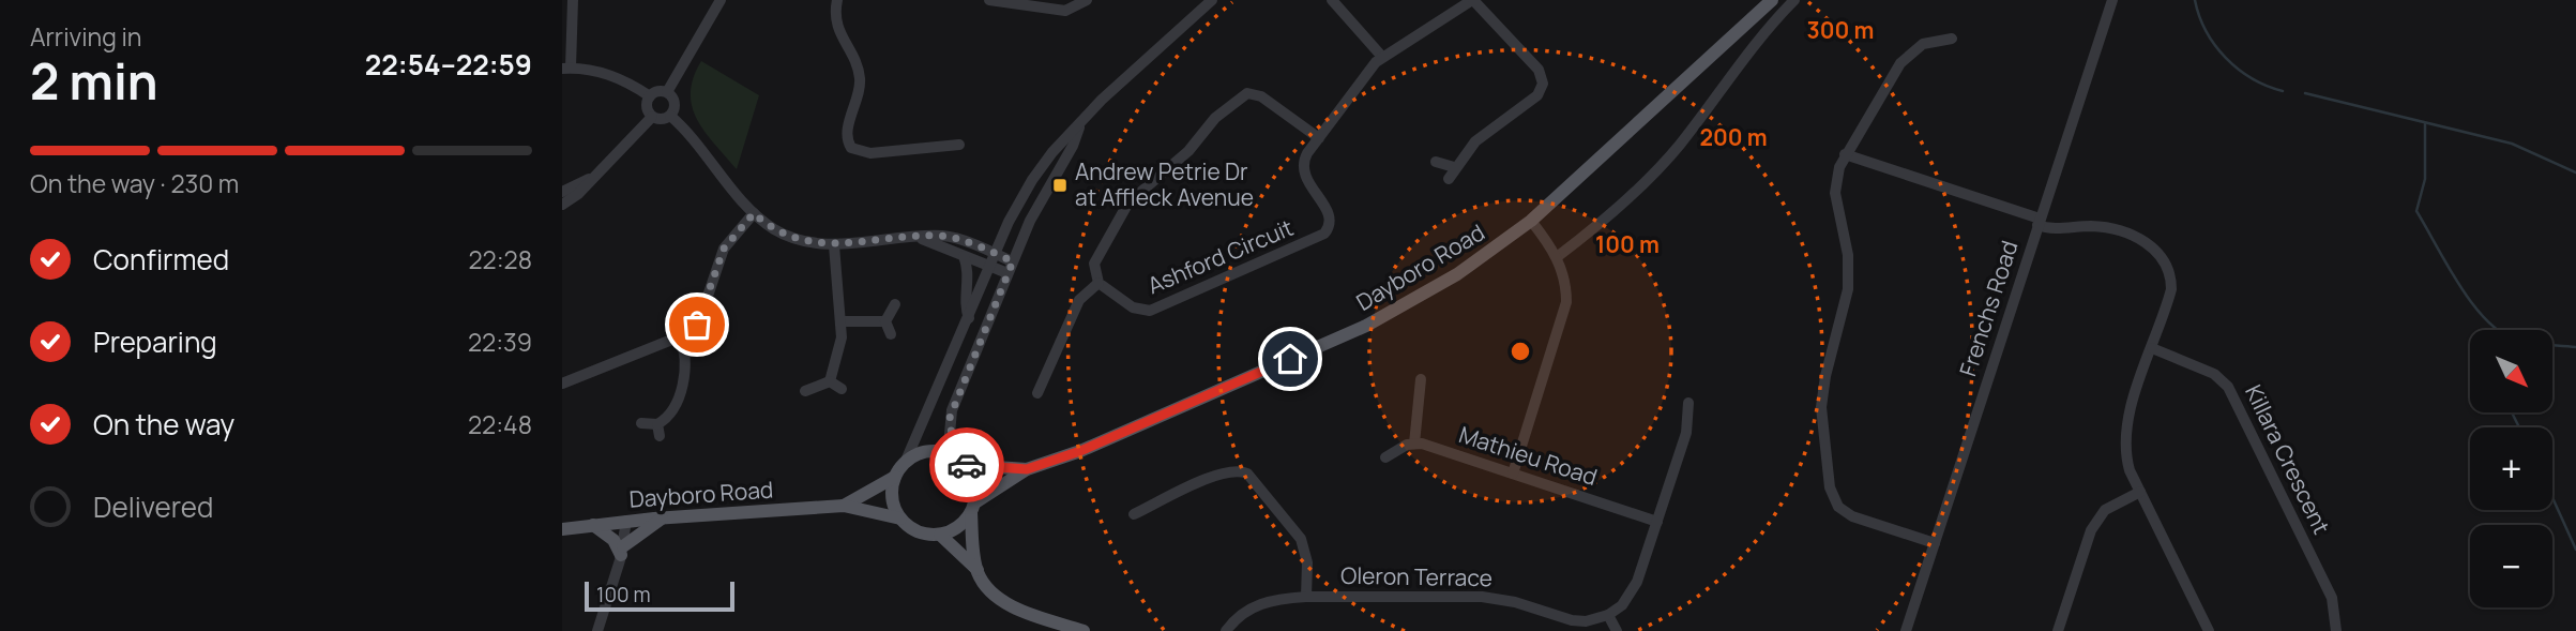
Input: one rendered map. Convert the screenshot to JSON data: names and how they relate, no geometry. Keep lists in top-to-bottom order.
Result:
{
  "streets": {
    "main road": ["Dayboro Road"],
    "street": [
      "Ashford Circuit",
      "Frenchs Road",
      "Mathieu Road",
      "Killara Crescent",
      "Oleron Terrace"
    ]
  },
  "places": {
    "transit": ["Andrew Petrie Dr at Affleck Avenue"]
  },
  "scale_bar": "100 m",
  "north": "bottom right",
  "page": {
    "heading": ["2 min", "Arriving in", "22:54–22:59"],
    "bar": "On the way · 230 m",
    "list": [
      ["Confirmed", "22:28"],
      ["Preparing", "22:39"],
      ["On the way", "22:48"],
      "Delivered"
    ],
    "map_buttons": ["+", "−"],
    "scale": "100 m"
  },
  "rings": ["300 m", "200 m", "100 m"]
}
